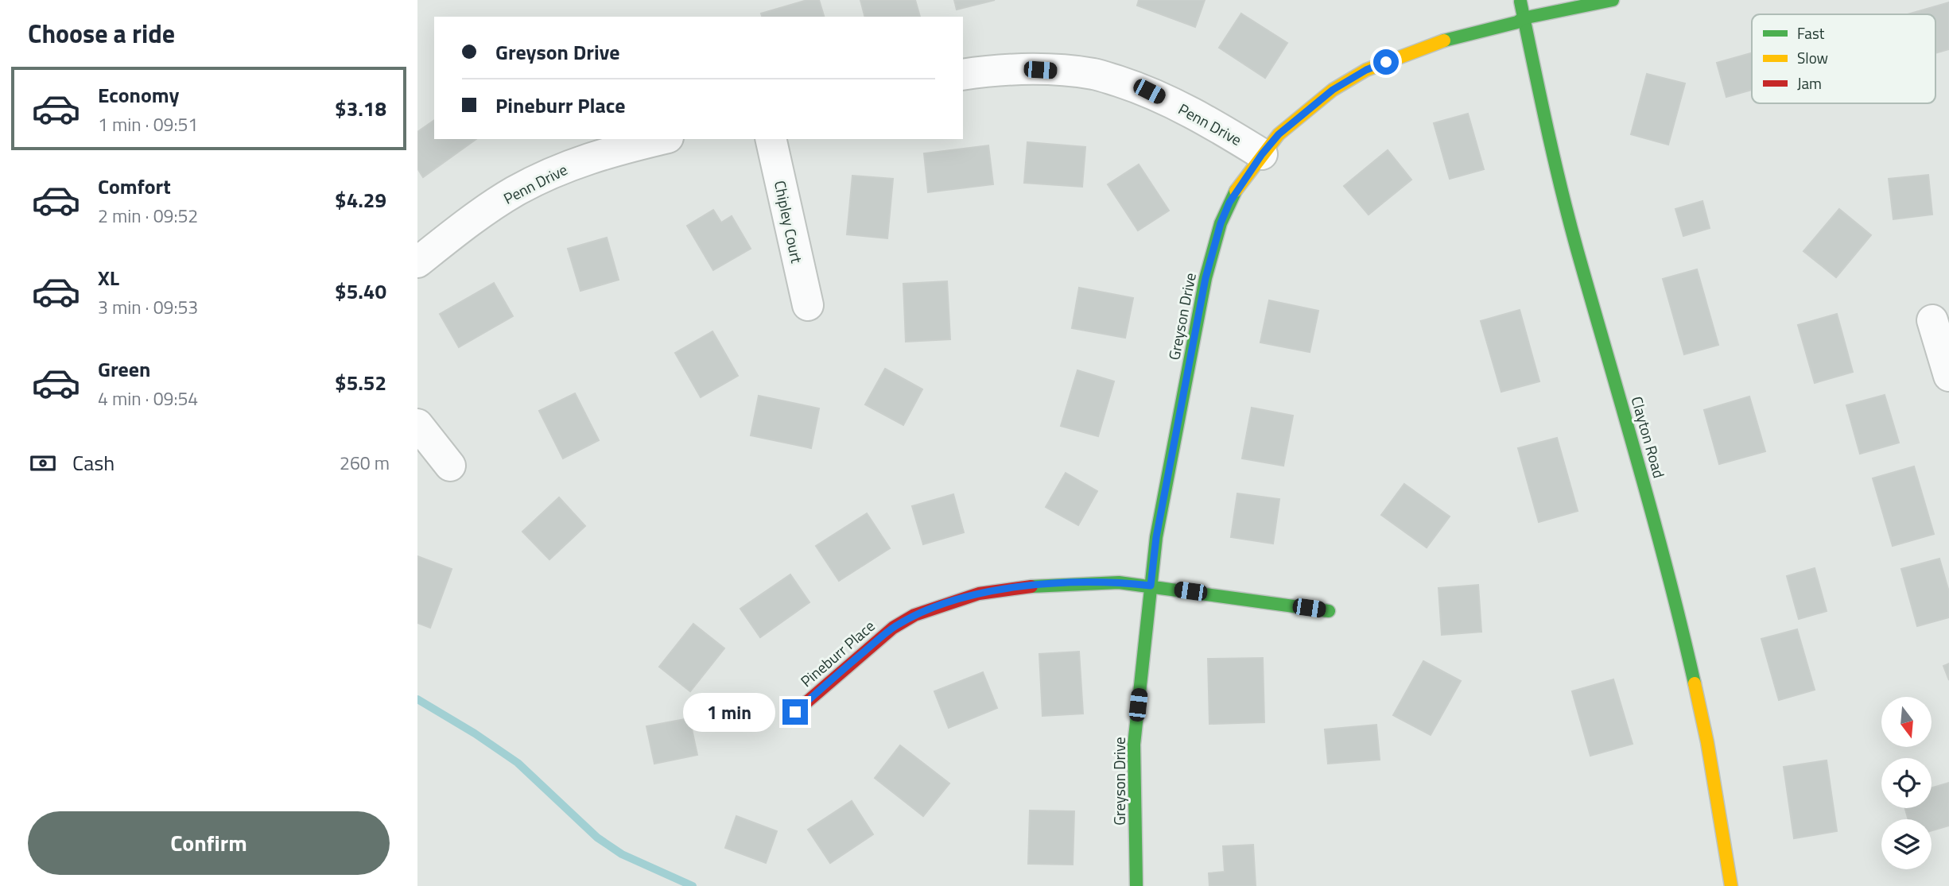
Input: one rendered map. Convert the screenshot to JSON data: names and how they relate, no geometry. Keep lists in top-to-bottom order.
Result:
{
  "streets": {
    "street": [
      "Penn Drive",
      "Chipley Court",
      "Greyson Drive",
      "Clayton Road",
      "Pineburr Place"
    ]
  },
  "crossings": [
    ["Penn Drive", "Greyson Drive"],
    ["Greyson Drive", "Clayton Road"],
    ["Greyson Drive", "Pineburr Place"]
  ],
  "legend": ["Fast", "Slow", "Jam"],
  "north": "bottom",
  "page": {
    "heading": "Choose a ride",
    "banner": ["Greyson Drive", "Pineburr Place"],
    "list": [
      {
        "name": "Economy",
        "note": "1 min · 09:51",
        "value": "$3.18"
      },
      {
        "name": "Comfort",
        "note": "2 min · 09:52",
        "value": "$4.29"
      },
      {
        "name": "XL",
        "note": "3 min · 09:53",
        "value": "$5.40"
      },
      {
        "name": "Green",
        "note": "4 min · 09:54",
        "value": "$5.52"
      }
    ],
    "pay": ["Cash", "260 m"],
    "bubble": "1 min",
    "buttons": "Confirm"
  }
}
